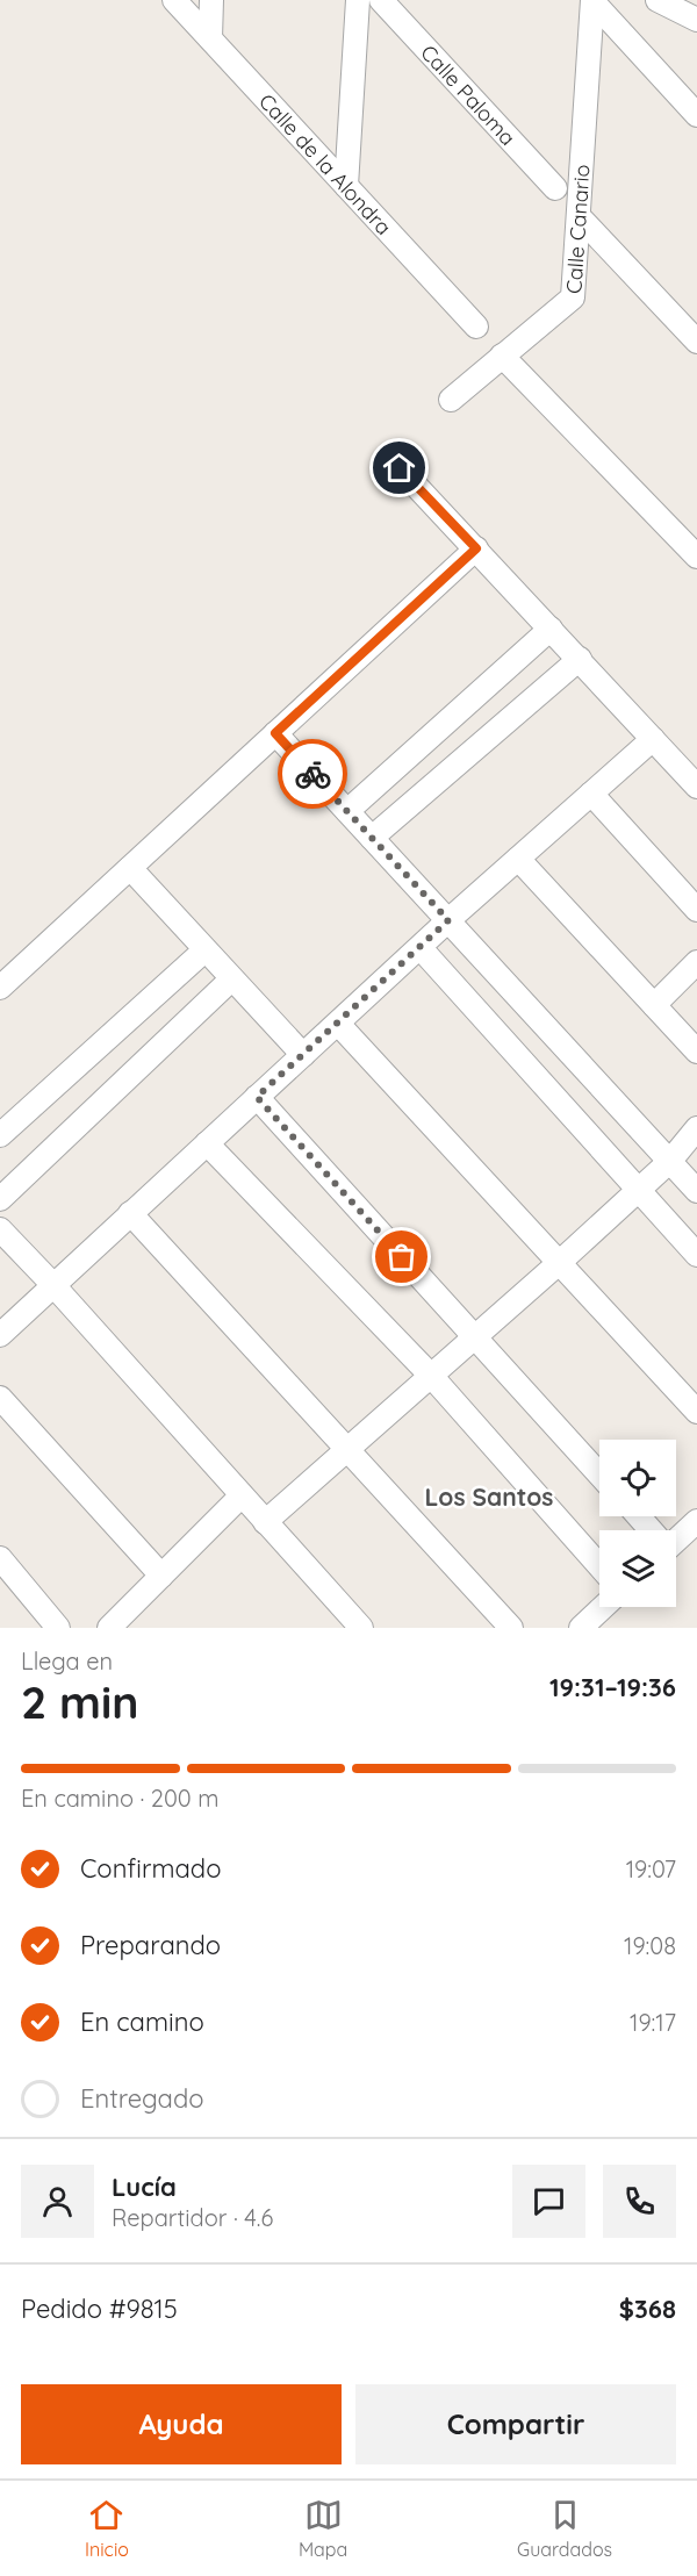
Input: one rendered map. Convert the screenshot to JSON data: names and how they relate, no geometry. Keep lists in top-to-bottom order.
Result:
{
  "streets": {
    "street": ["Calle Paloma", "Calle de la Alondra", "Calle Canario"]
  },
  "districts": ["Los Santos"],
  "page": {
    "heading": ["2 min", "Llega en", "19:31–19:36"],
    "panel": [
      "Lucía",
      "Repartidor · 4.6",
      "Pedido #9815",
      "$368"
    ],
    "bar": "En camino · 200 m",
    "list": [
      ["Confirmado", "19:07"],
      ["Preparando", "19:08"],
      ["En camino", "19:17"],
      "Entregado"
    ],
    "buttons": ["Ayuda", "Compartir"],
    "tabs": ["Inicio", "Mapa", "Guardados"]
  }
}
